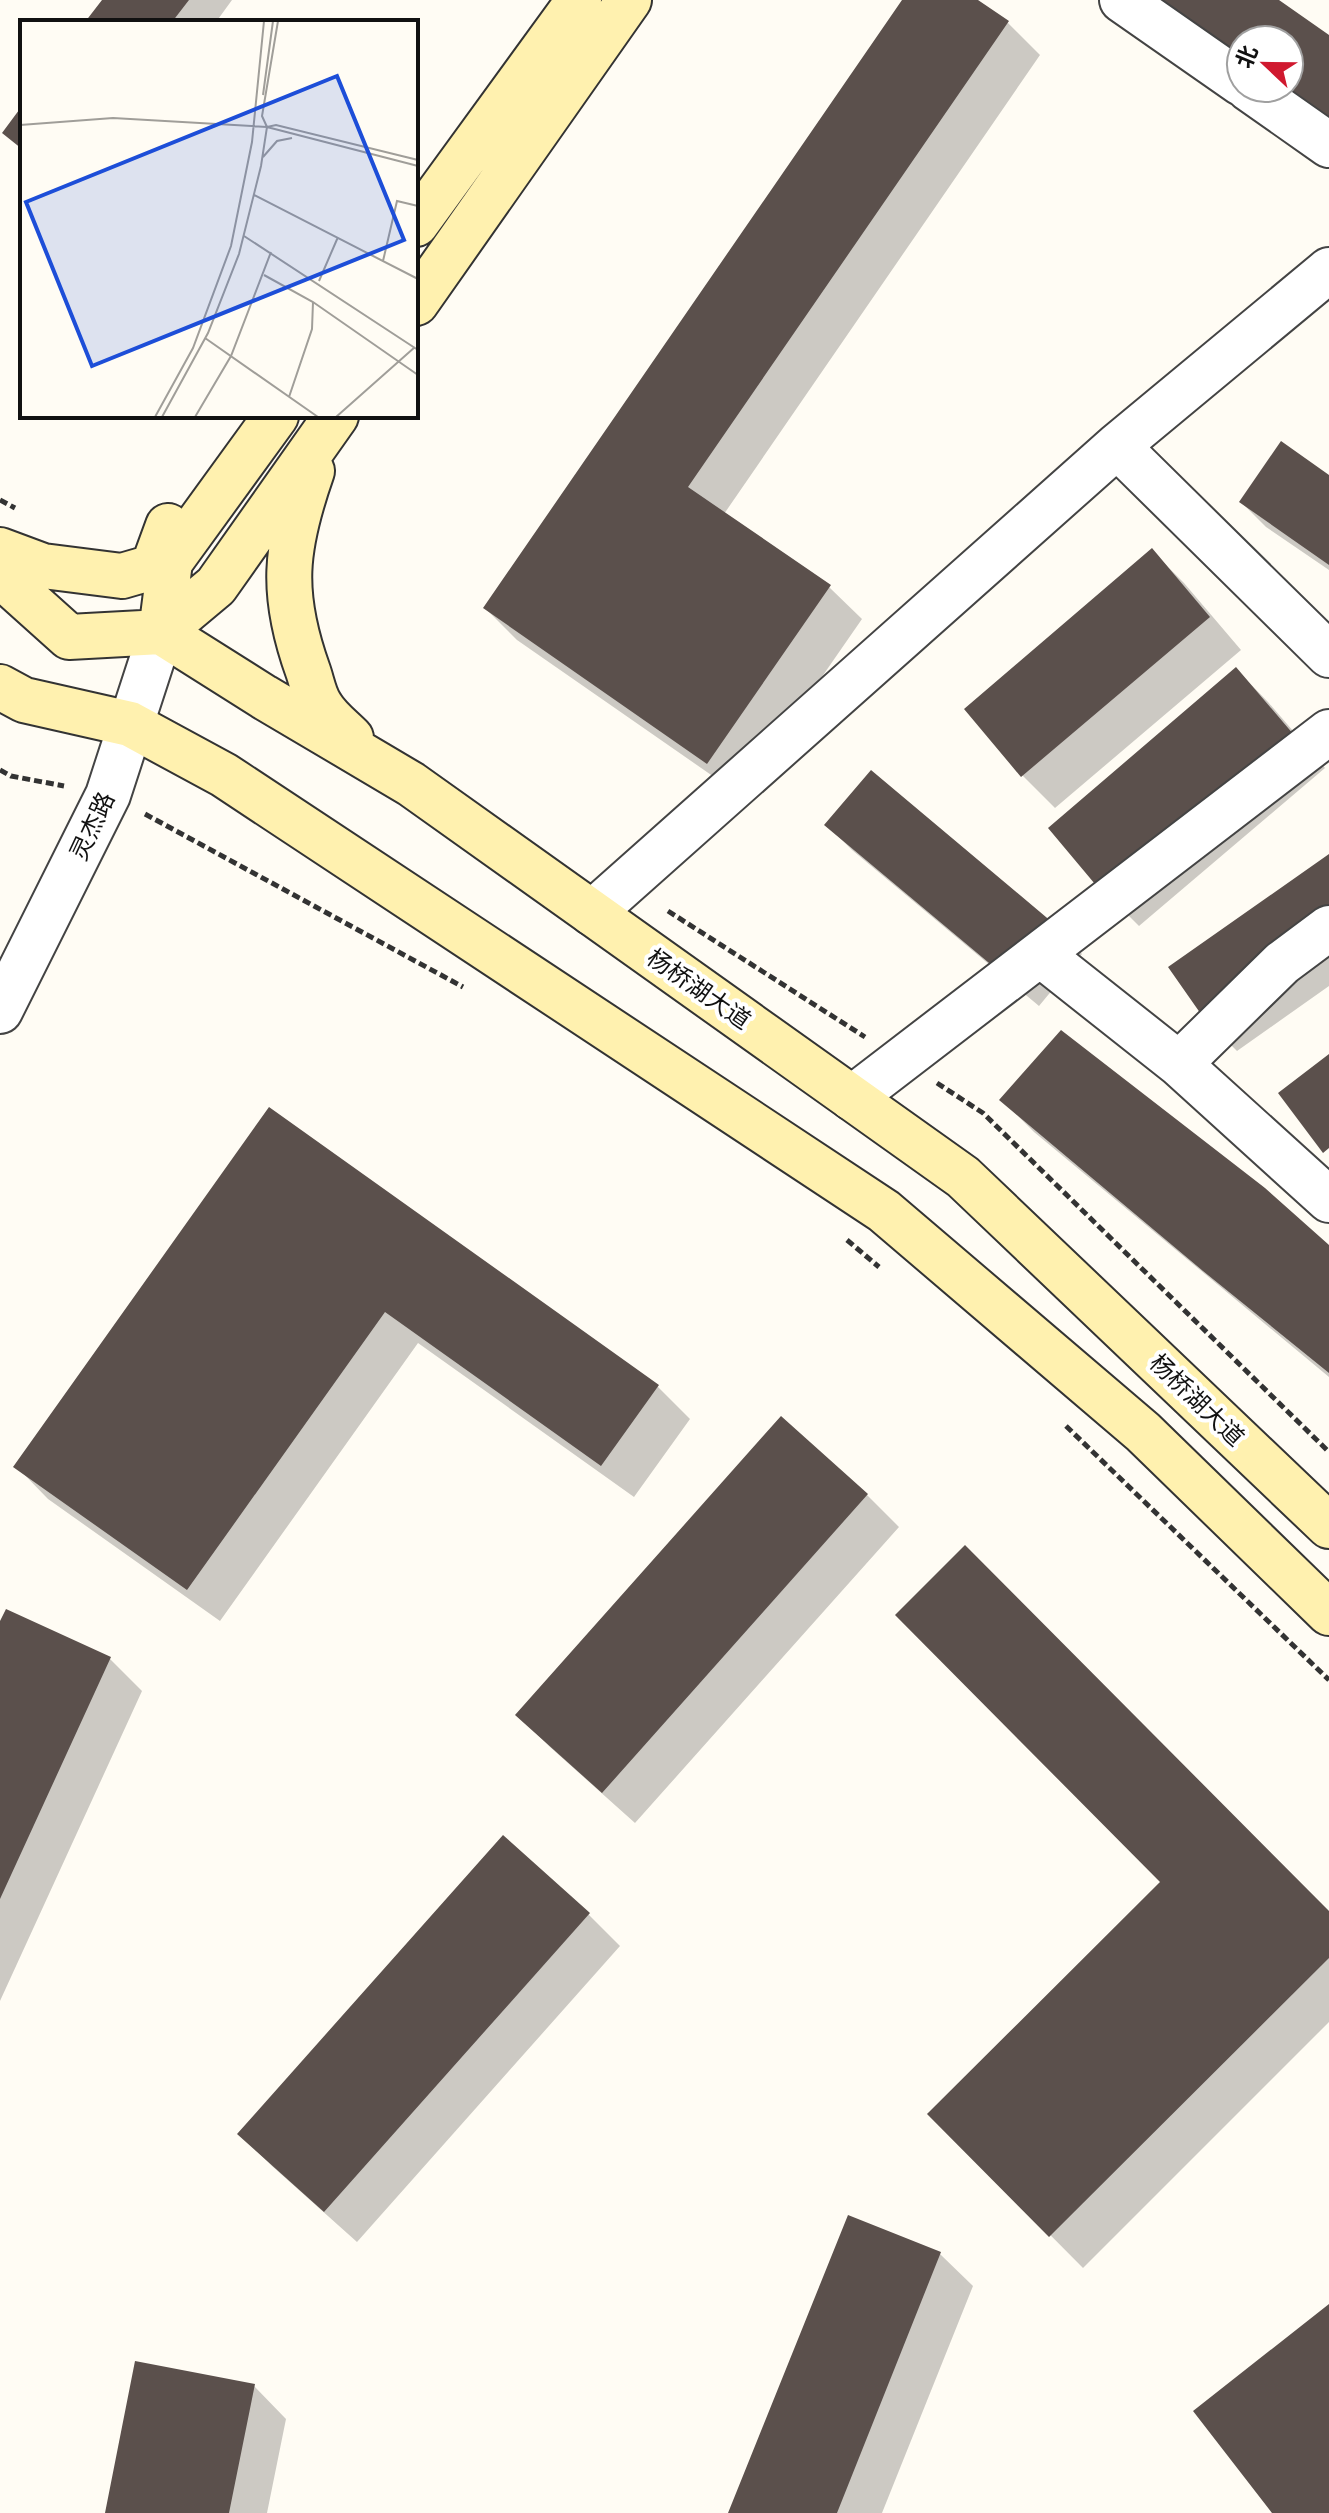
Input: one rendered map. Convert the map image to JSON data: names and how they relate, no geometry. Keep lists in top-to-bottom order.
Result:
{
  "streets": {
    "main road": ["杨桥湖大道"],
    "street": ["灵杰路"]
  },
  "crossings": [
    ["灵杰路", "杨桥湖大道"]
  ],
  "north": "left"
}
